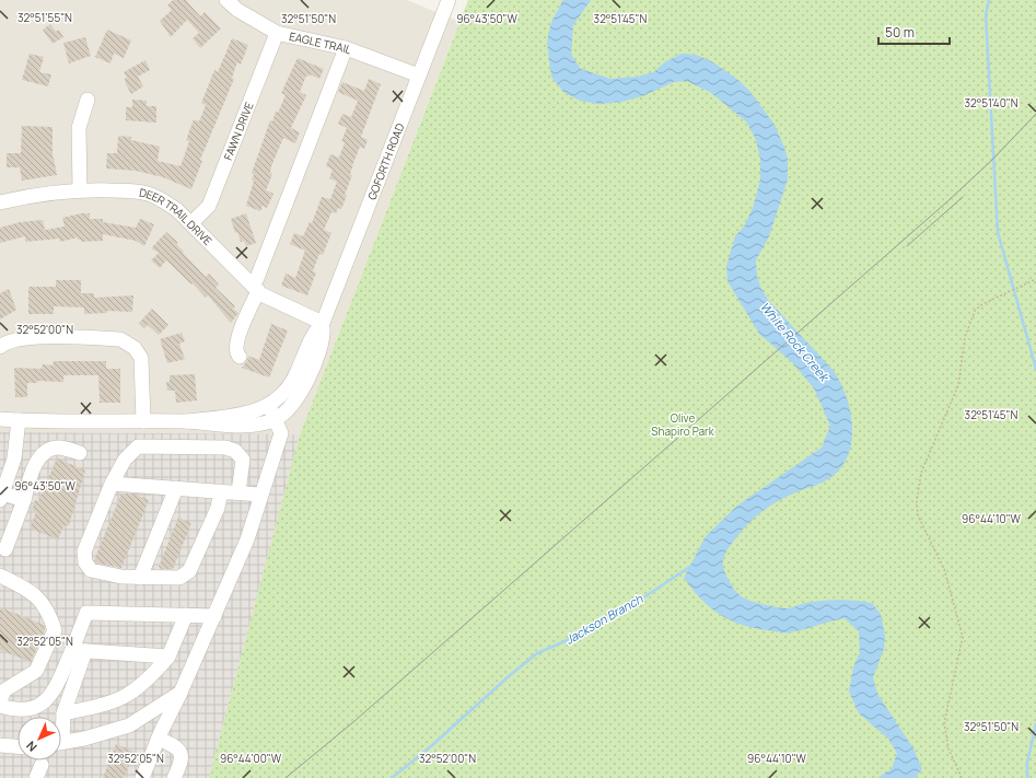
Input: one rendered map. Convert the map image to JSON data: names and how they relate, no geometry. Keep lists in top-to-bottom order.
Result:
{
  "streets": {
    "street": [
      "EAGLE TRAIL",
      "FAWN DRIVE",
      "GOFORTH ROAD",
      "DEER TRAIL DRIVE"
    ]
  },
  "crossings": [
    ["EAGLE TRAIL", "FAWN DRIVE"],
    ["EAGLE TRAIL", "GOFORTH ROAD"],
    ["FAWN DRIVE", "DEER TRAIL DRIVE"],
    ["GOFORTH ROAD", "DEER TRAIL DRIVE"]
  ],
  "water": ["White Rock Creek", "Jackson Branch"],
  "parks": ["Olive Shapiro Park"],
  "scale_bar": "50 m",
  "north": "bottom left",
  "coordinates": [
    "32°51'55\"N",
    "32°51'50\"N",
    "96°43'50\"W",
    "32°51'45\"N",
    "32°51'40\"N",
    "32°52'00\"N",
    "96°44'10\"W",
    "32°52'05\"N",
    "96°44'00\"W"
  ]
}
